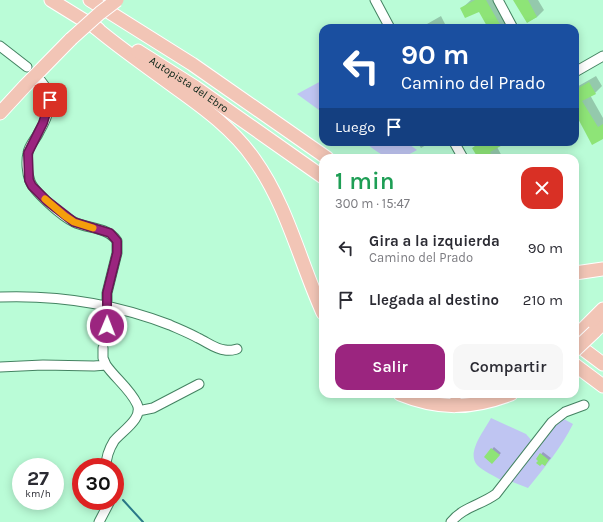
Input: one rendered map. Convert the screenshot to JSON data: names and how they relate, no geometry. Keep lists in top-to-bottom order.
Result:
{
  "streets": {
    "highway": ["Autopista del Ebro"]
  },
  "page": {
    "turn": ["90 m", "Camino del Prado"],
    "then": "Luego",
    "heading": ["1 min", "300 m · 15:47"],
    "list": [
      {
        "name": "Gira a la izquierda",
        "note": "Camino del Prado",
        "value": "90 m"
      },
      {
        "name": "Llegada al destino",
        "value": "210 m"
      }
    ],
    "buttons": ["Salir", "Compartir"],
    "speed": "27 km/h",
    "limit": "30"
  }
}
